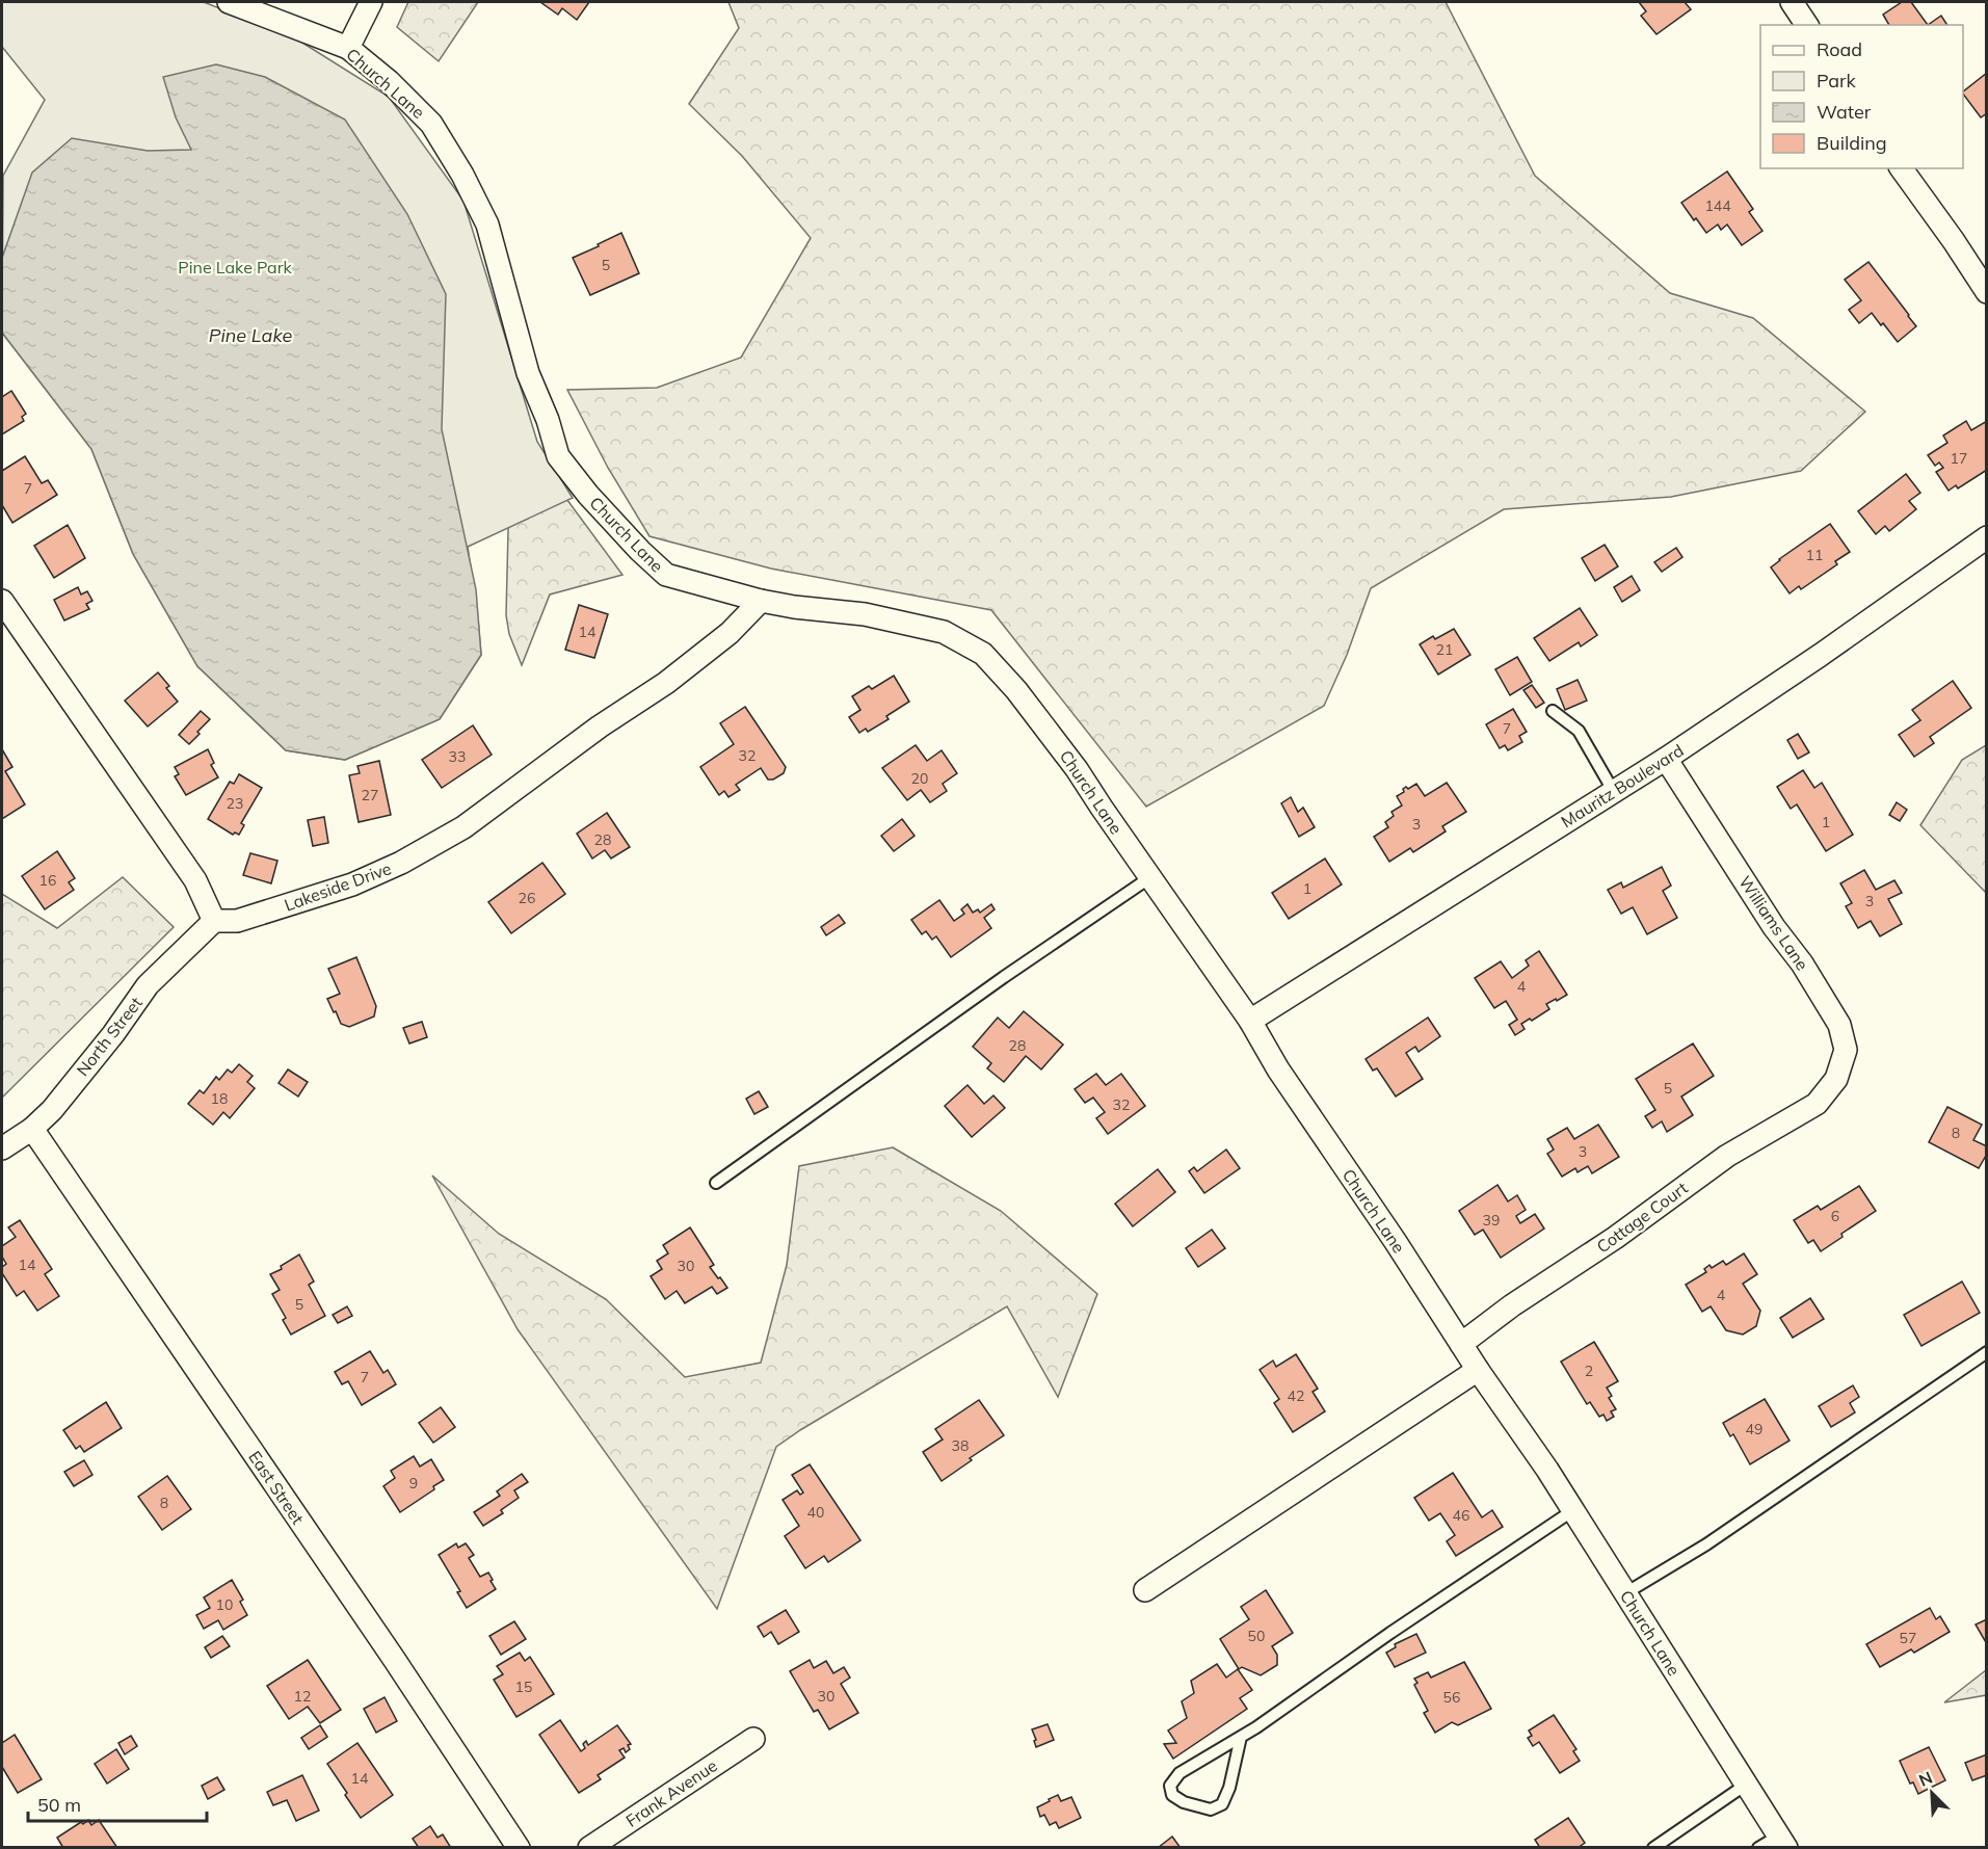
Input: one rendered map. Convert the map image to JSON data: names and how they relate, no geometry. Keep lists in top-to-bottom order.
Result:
{
  "streets": {
    "street": [
      "Church Lane",
      "Mauritz Boulevard",
      "Lakeside Drive",
      "Williams Lane",
      "North Street",
      "Cottage Court",
      "East Street",
      "Frank Avenue"
    ]
  },
  "crossings": [
    ["Church Lane", "Mauritz Boulevard"],
    ["Church Lane", "Lakeside Drive"],
    ["Church Lane", "Cottage Court"],
    ["Mauritz Boulevard", "Williams Lane"],
    ["Lakeside Drive", "North Street"],
    ["Williams Lane", "Cottage Court"],
    ["North Street", "East Street"]
  ],
  "water": ["Pine Lake"],
  "parks": ["Pine Lake Park"],
  "house_numbers": [
    "144",
    "5",
    "17",
    "7",
    "11",
    "14",
    "21",
    "7",
    "32",
    "33",
    "20",
    "27",
    "23",
    "1",
    "3",
    "28",
    "16",
    "1",
    "26",
    "3",
    "4",
    "28",
    "5",
    "18",
    "32",
    "8",
    "3",
    "6",
    "39",
    "14",
    "30",
    "4",
    "5",
    "2",
    "7",
    "42",
    "49",
    "38",
    "9",
    "8",
    "40",
    "46",
    "10",
    "50",
    "57",
    "15",
    "12",
    "30",
    "56",
    "14"
  ],
  "legend": [
    "Road",
    "Park",
    "Water",
    "Building"
  ],
  "scale_bar": "50 m",
  "north": "top left"
}
